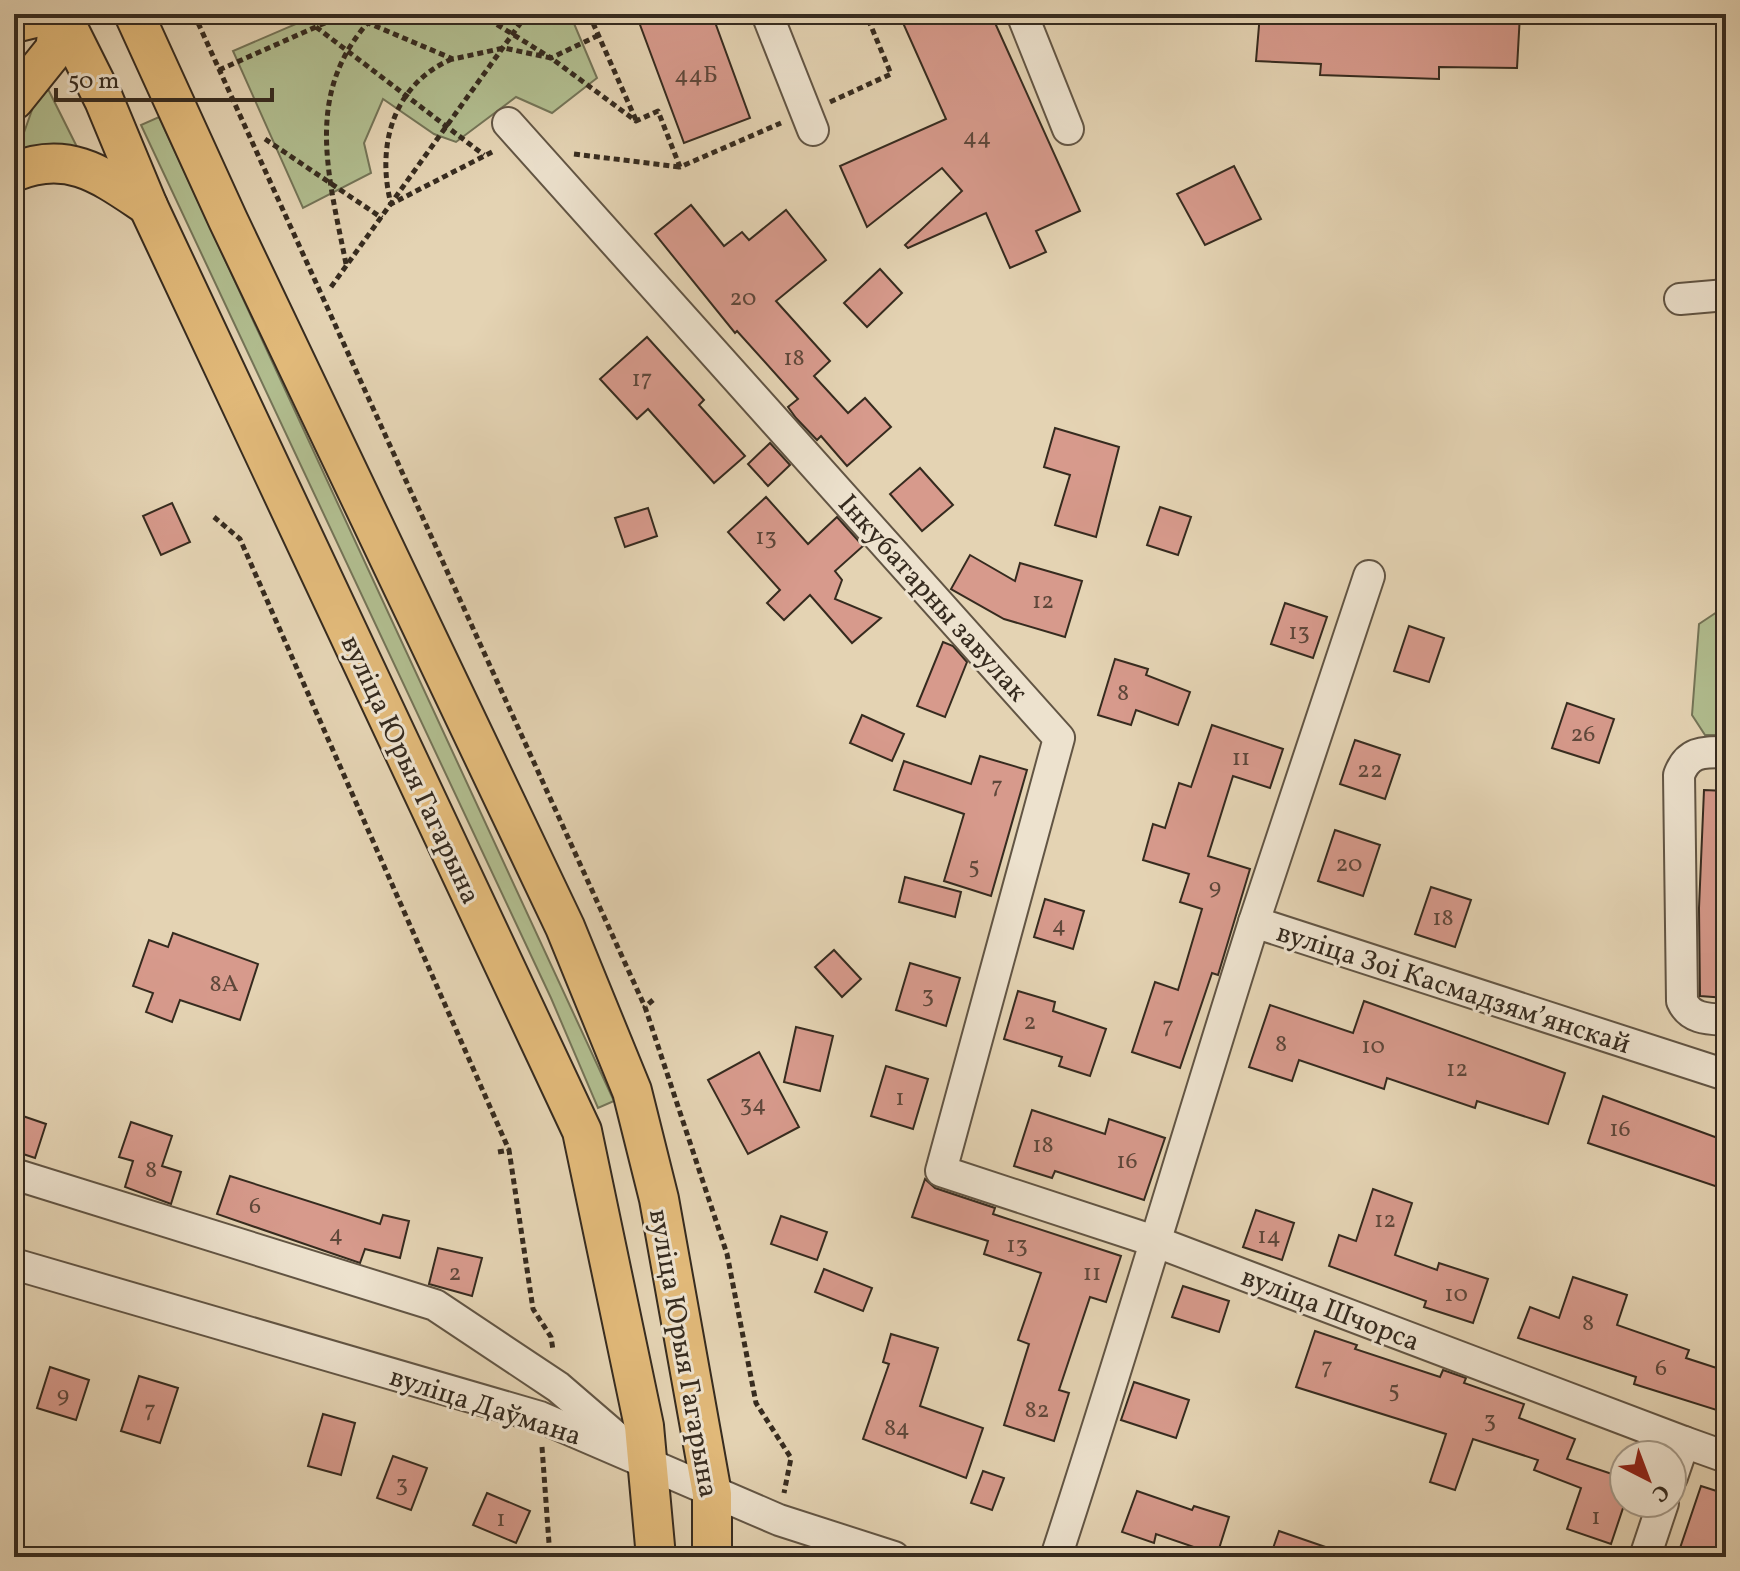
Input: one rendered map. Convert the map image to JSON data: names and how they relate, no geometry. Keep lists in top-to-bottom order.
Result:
{
  "streets": {
    "main road": ["вуліца Юрыя Гагарына"],
    "street": [
      "Інкубатарны завулак",
      "вуліца Зоі Касмадзямʼянскай",
      "вуліца Шчорса",
      "вуліца Даўмана"
    ]
  },
  "crossings": [
    ["Інкубатарны завулак", "вуліца Шчорса"],
    ["вуліца Юрыя Гагарына", "вуліца Даўмана"]
  ],
  "house_numbers": [
    "44Б",
    "44",
    "20",
    "18",
    "17",
    "13",
    "12",
    "13",
    "8",
    "26",
    "11",
    "22",
    "7",
    "20",
    "5",
    "9",
    "18",
    "4",
    "8А",
    "3",
    "2",
    "7",
    "8",
    "10",
    "12",
    "1",
    "34",
    "16",
    "18",
    "16",
    "8",
    "6",
    "12",
    "4",
    "14",
    "13",
    "2",
    "11",
    "10",
    "8",
    "7",
    "6",
    "5",
    "9",
    "7",
    "82",
    "3",
    "84",
    "3",
    "1",
    "1"
  ],
  "scale_bar": "50 m",
  "north": "bottom right"
}
